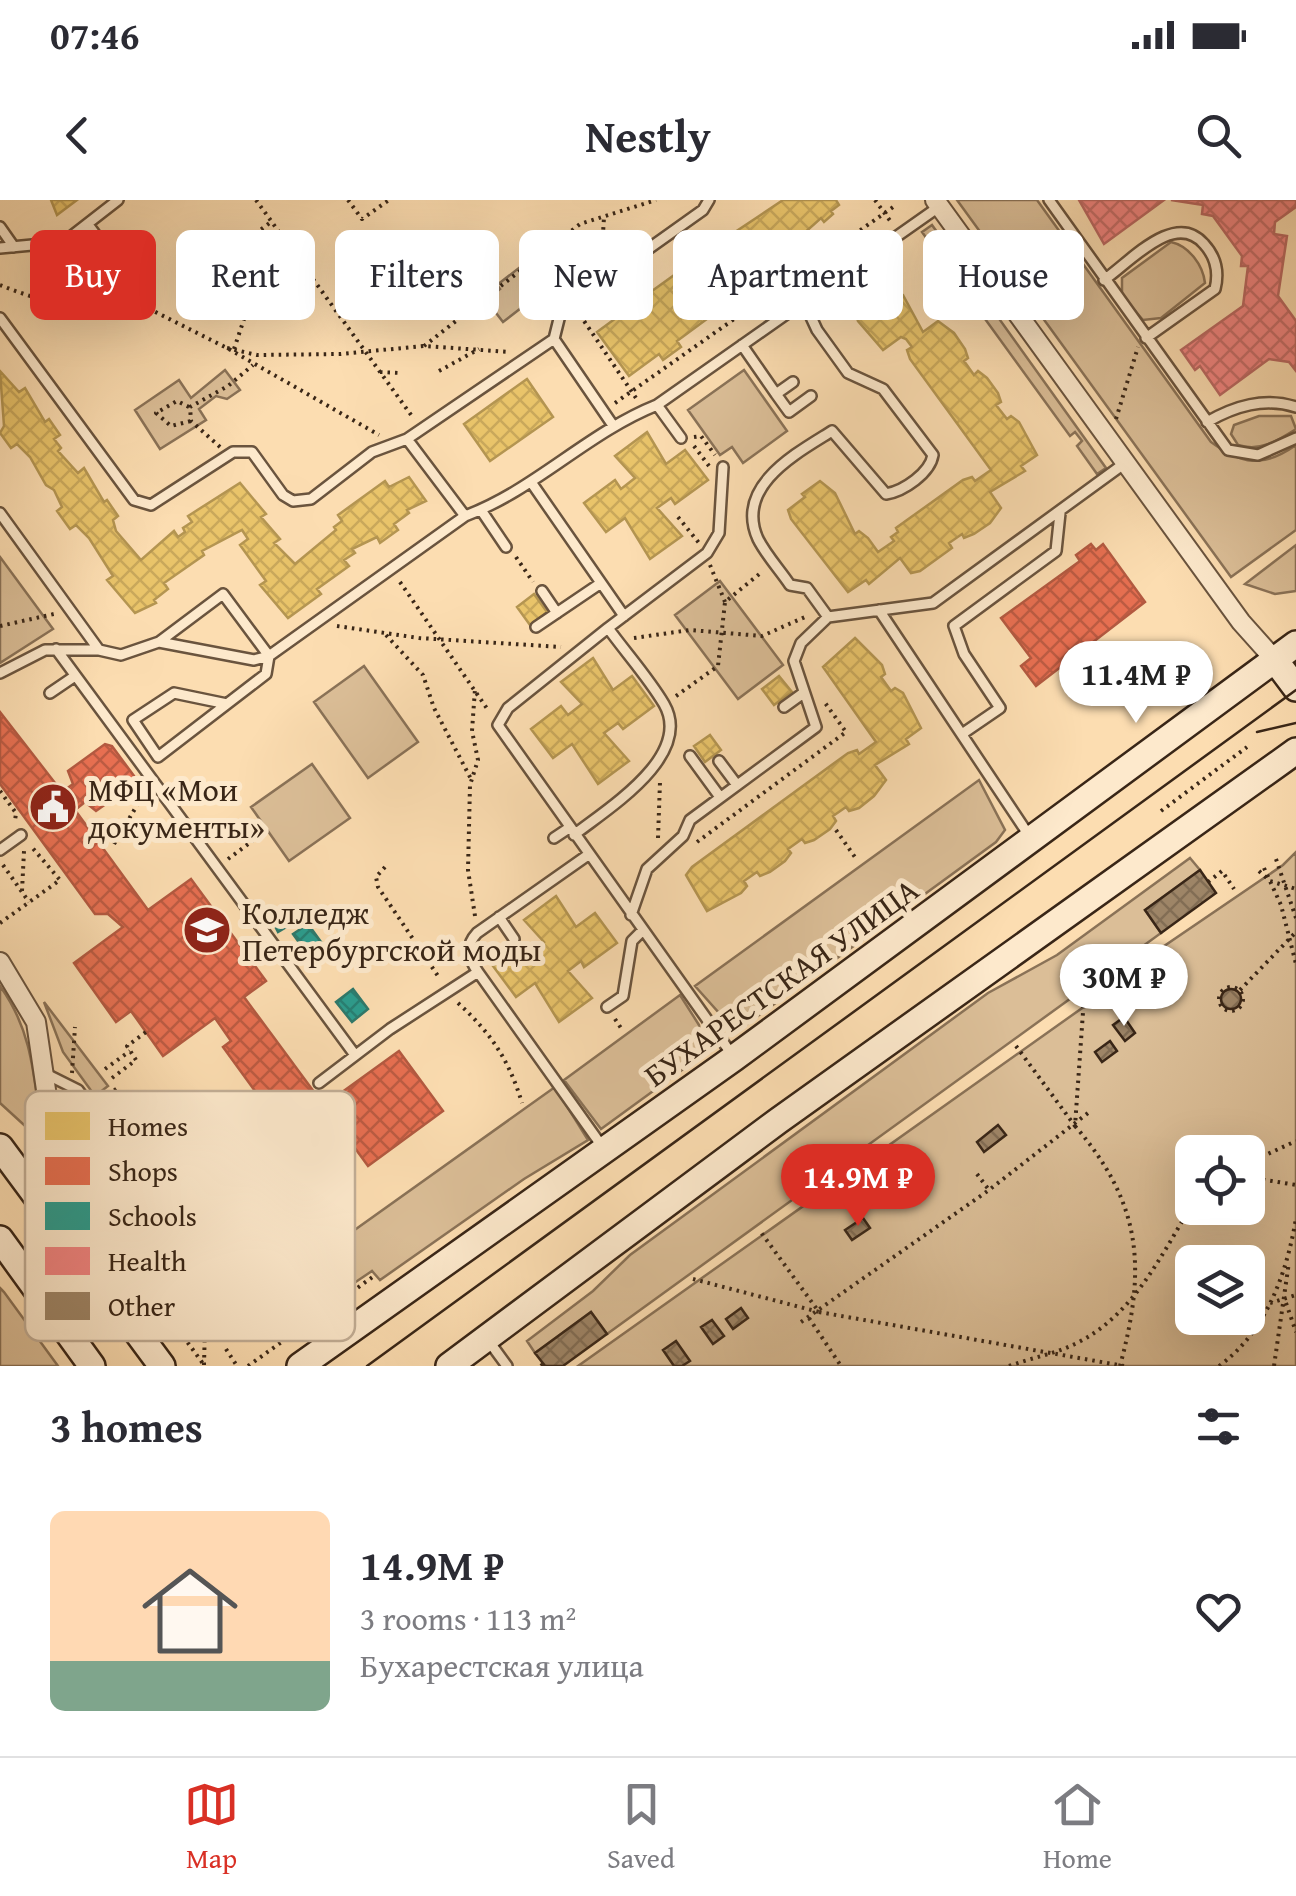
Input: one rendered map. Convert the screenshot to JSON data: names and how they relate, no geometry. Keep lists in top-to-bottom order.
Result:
{
  "streets": {
    "street": ["БУХАРЕСТСКАЯ УЛИЦА"]
  },
  "places": {
    "public building": ["МФЦ «Мои документы»"],
    "school or university": ["Колледж Петербургской моды"]
  },
  "legend": [
    "Homes",
    "Shops",
    "Schools",
    "Health",
    "Other"
  ],
  "page": {
    "status": "07:46",
    "header": "Nestly",
    "chip": [
      "Buy",
      "Rent",
      "Filters",
      "New",
      "Apartment",
      "House"
    ],
    "price": ["11.4M ₽", "30M ₽", "14.9M ₽"],
    "heading": "3 homes",
    "list": [
      {
        "name": "14.9M ₽",
        "note": "3 rooms · 113 m² · Бухарестская улица"
      }
    ],
    "tabs": ["Map", "Saved", "Home"]
  }
}
